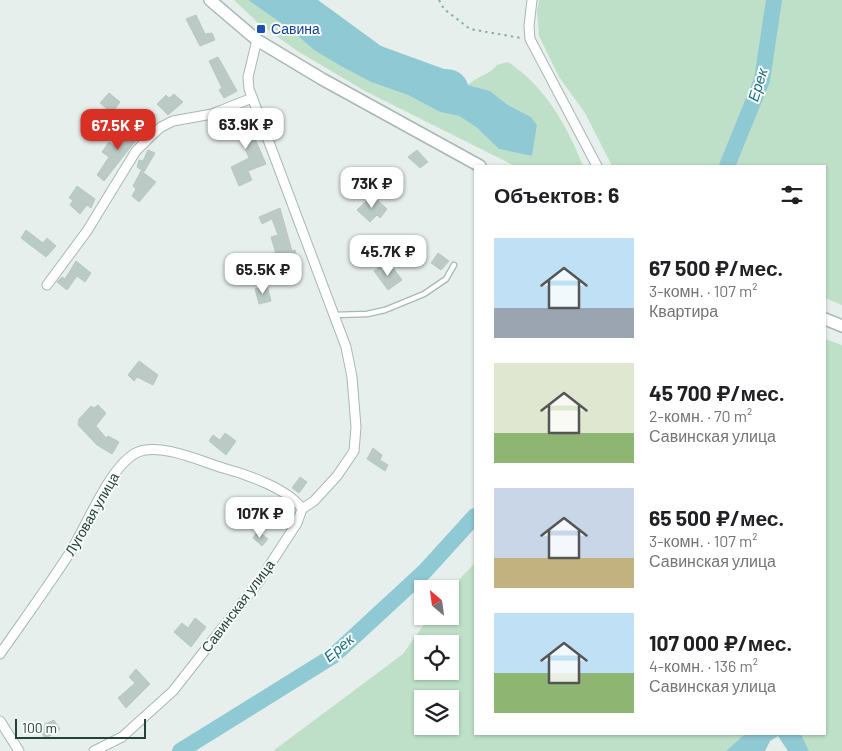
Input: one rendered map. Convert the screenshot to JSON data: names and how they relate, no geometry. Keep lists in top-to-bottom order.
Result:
{
  "streets": {
    "street": ["Луговая улица", "Савинская улица"]
  },
  "crossings": [
    ["Луговая улица", "Савинская улица"]
  ],
  "water": ["Ерек"],
  "places": {
    "transit": ["Савина"]
  },
  "scale_bar": "100 m",
  "north": "top left",
  "page": {
    "price": [
      "63.9K ₽",
      "67.5K ₽",
      "73K ₽",
      "45.7K ₽",
      "65.5K ₽",
      "107K ₽"
    ],
    "heading": "Объектов: 6",
    "list": [
      {
        "name": "67 500 ₽/мес.",
        "note": "3-комн. · 107 m² · Квартира"
      },
      {
        "name": "45 700 ₽/мес.",
        "note": "2-комн. · 70 m² · Савинская улица"
      },
      {
        "name": "65 500 ₽/мес.",
        "note": "3-комн. · 107 m² · Савинская улица"
      },
      {
        "name": "107 000 ₽/мес.",
        "note": "4-комн. · 136 m² · Савинская улица"
      }
    ],
    "scale": "100 m"
  }
}
